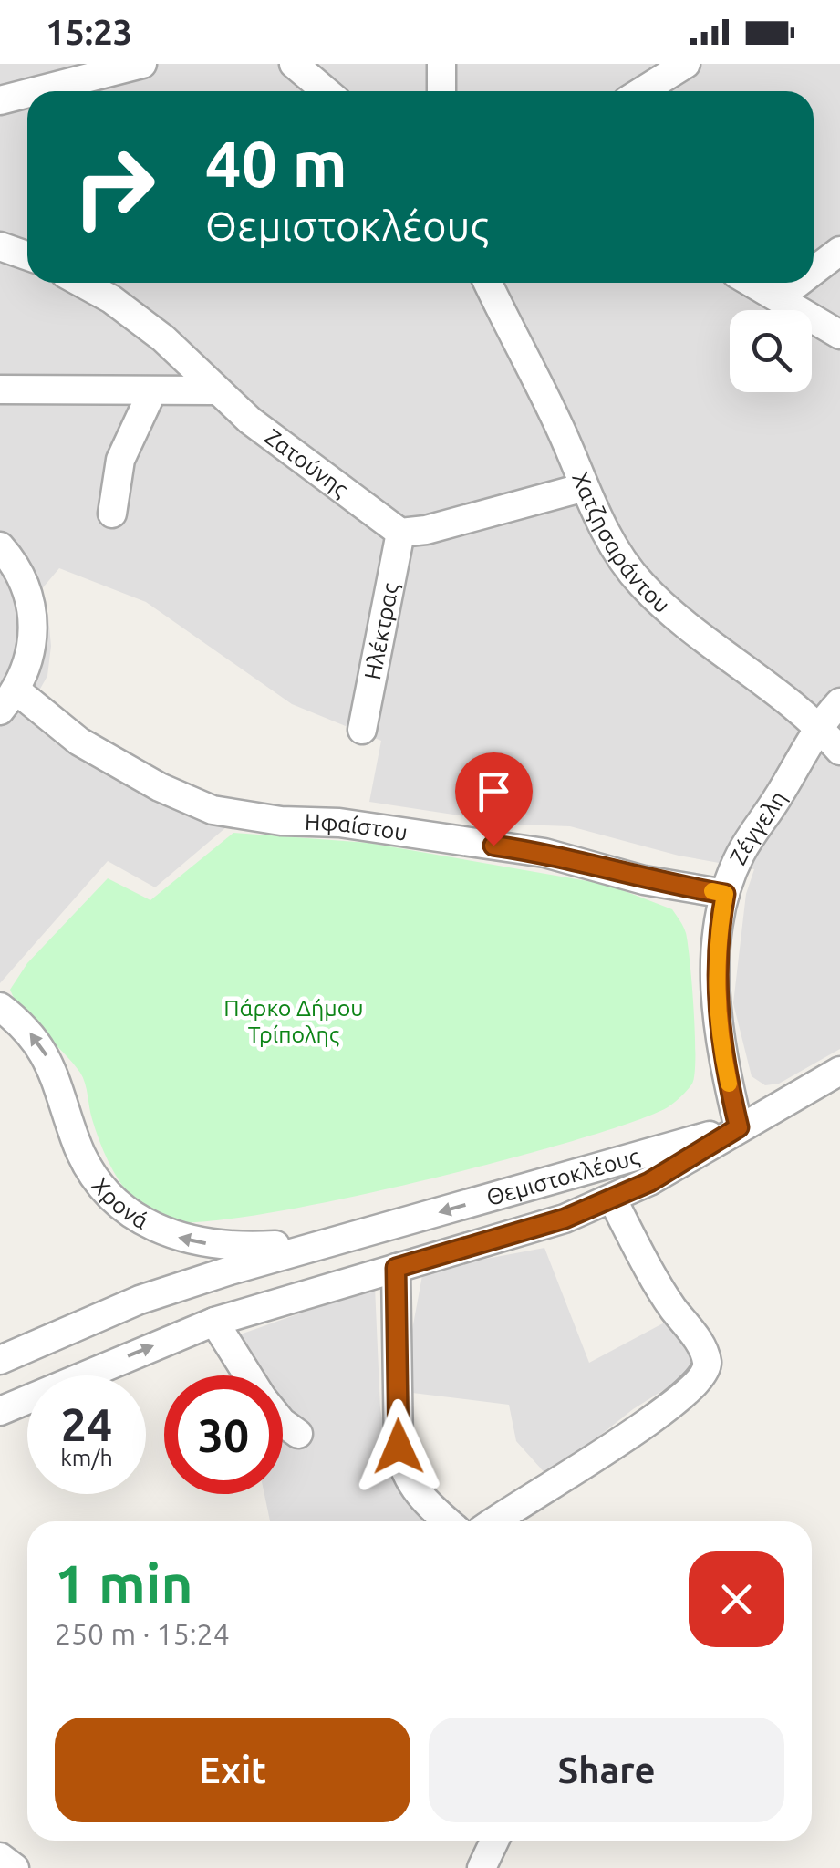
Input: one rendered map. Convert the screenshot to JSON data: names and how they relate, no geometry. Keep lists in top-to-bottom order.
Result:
{
  "streets": {
    "street": [
      "Ζατούνης",
      "Χατζησαράντου",
      "Ηλέκτρας",
      "Ζέγγελη",
      "Ηφαίστου",
      "Θεμιστοκλέους",
      "Χρονά"
    ]
  },
  "crossings": [
    ["Ζατούνης", "Ηλέκτρας"],
    ["Χατζησαράντου", "Ζέγγελη"],
    ["Ζέγγελη", "Ηφαίστου"],
    ["Ζέγγελη", "Θεμιστοκλέους"],
    ["Θεμιστοκλέους", "Χρονά"]
  ],
  "one_way": ["Χρονά"],
  "parks": ["Πάρκο Δήμου Τρίπολης"],
  "page": {
    "status": "15:23",
    "turn": ["40 m", "Θεμιστοκλέους"],
    "speed": "24 km/h",
    "limit": "30",
    "heading": ["1 min", "250 m · 15:24"],
    "buttons": ["Exit", "Share"]
  }
}
